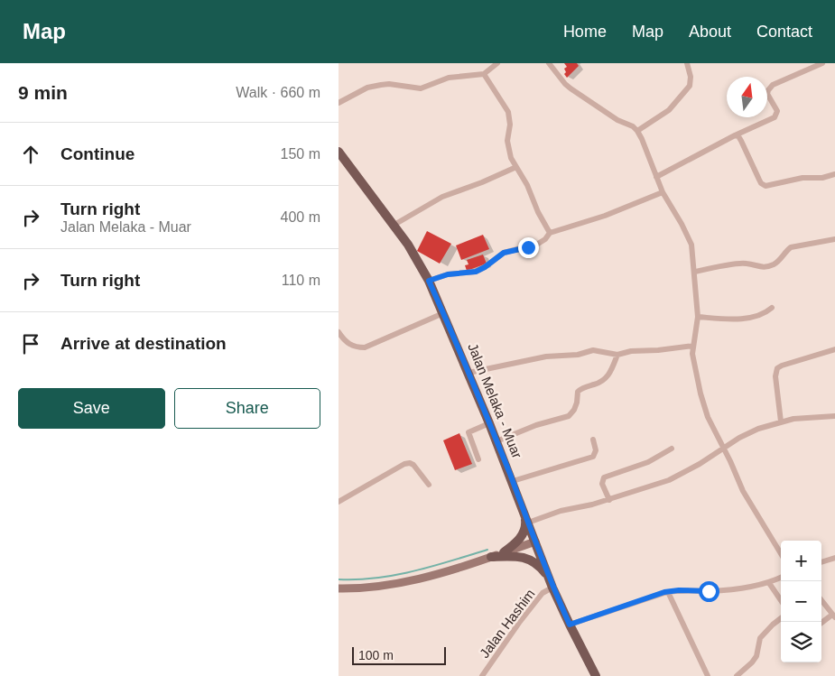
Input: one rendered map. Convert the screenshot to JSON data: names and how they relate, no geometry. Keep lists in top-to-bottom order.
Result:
{
  "streets": {
    "main road": ["Jalan Melaka - Muar"],
    "street": ["Jalan Hashim"]
  },
  "crossings": [
    ["Jalan Melaka - Muar", "Jalan Hashim"]
  ],
  "scale_bar": "100 m",
  "north": "top",
  "page": {
    "header": "Map",
    "nav": [
      "Home",
      "Map",
      "About",
      "Contact"
    ],
    "heading": ["9 min", "Walk · 660 m"],
    "list": [
      ["Continue", "150 m"],
      ["Turn right", "Jalan Melaka - Muar", "400 m"],
      ["Turn right", "110 m"],
      "Arrive at destination"
    ],
    "buttons": ["Save", "Share"],
    "map_buttons": ["+", "−"],
    "scale": "100 m"
  }
}
